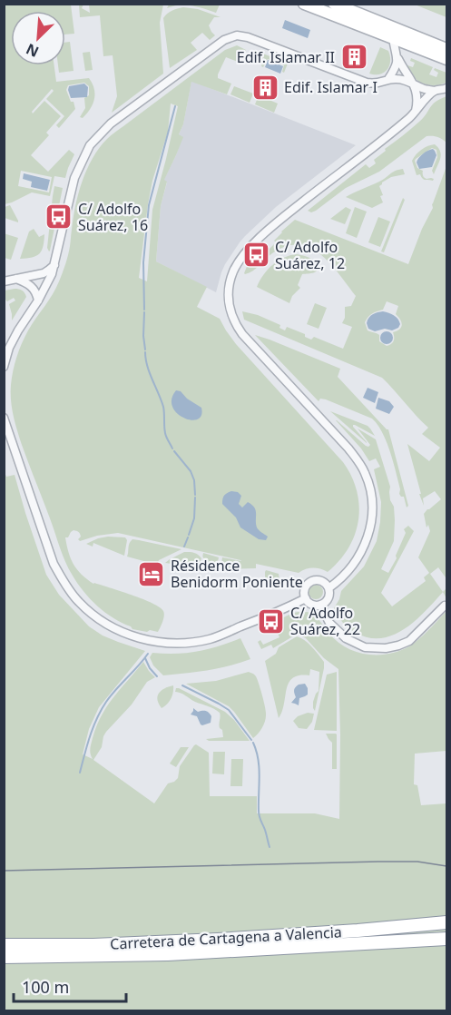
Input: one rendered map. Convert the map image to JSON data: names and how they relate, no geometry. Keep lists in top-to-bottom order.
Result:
{
  "streets": {
    "highway": ["Carretera de Cartagena a Valencia"]
  },
  "places": {
    "building": ["Edif. Islamar II", "Edif. Islamar I"],
    "bus stop": ["C/ Adolfo Suárez, 16", "C/ Adolfo Suárez, 12", "C/ Adolfo Suárez, 22"],
    "hotel": ["Résidence Benidorm Poniente"]
  },
  "scale_bar": "100 m",
  "north": "bottom left"
}
